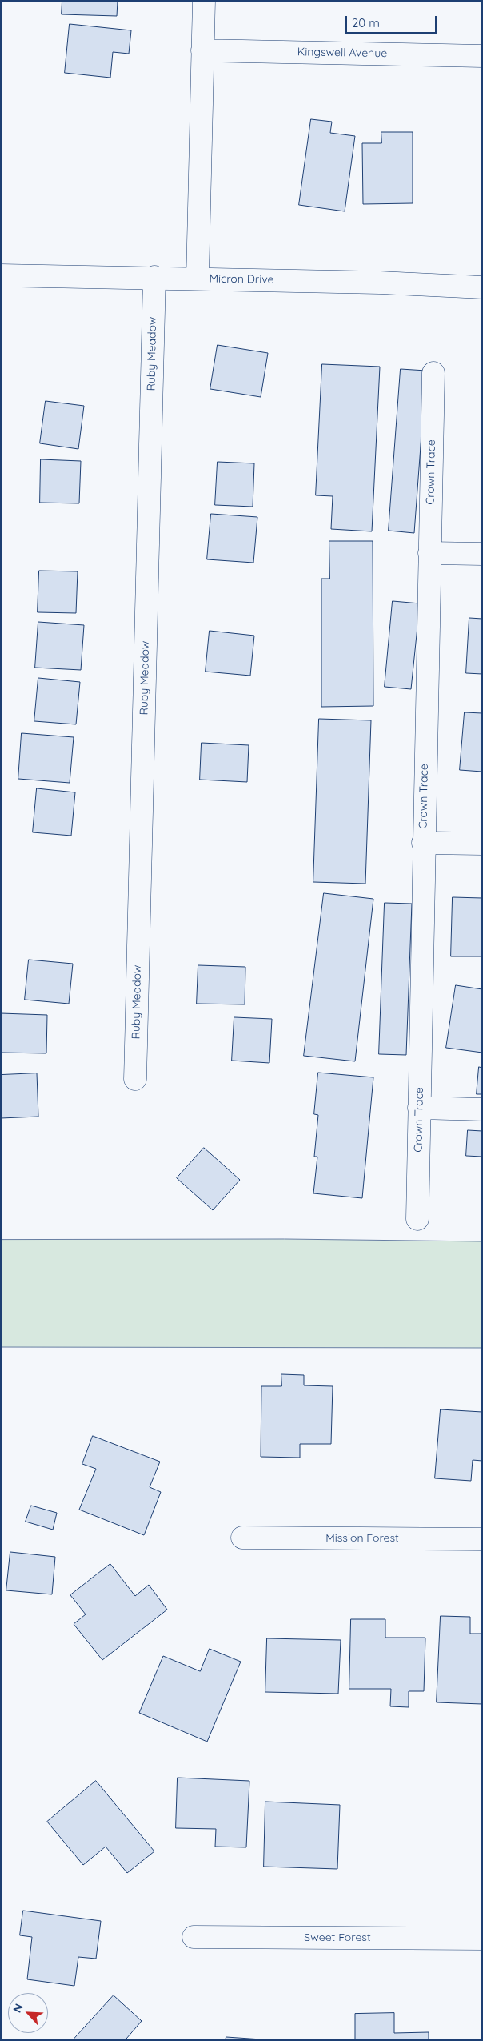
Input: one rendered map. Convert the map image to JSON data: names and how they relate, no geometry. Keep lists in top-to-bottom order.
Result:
{
  "streets": {
    "street": [
      "Kingswell Avenue",
      "Micron Drive",
      "Ruby Meadow",
      "Crown Trace",
      "Mission Forest",
      "Sweet Forest"
    ]
  },
  "crossings": [
    ["Micron Drive", "Ruby Meadow"]
  ],
  "scale_bar": "20 m",
  "north": "top left"
}
